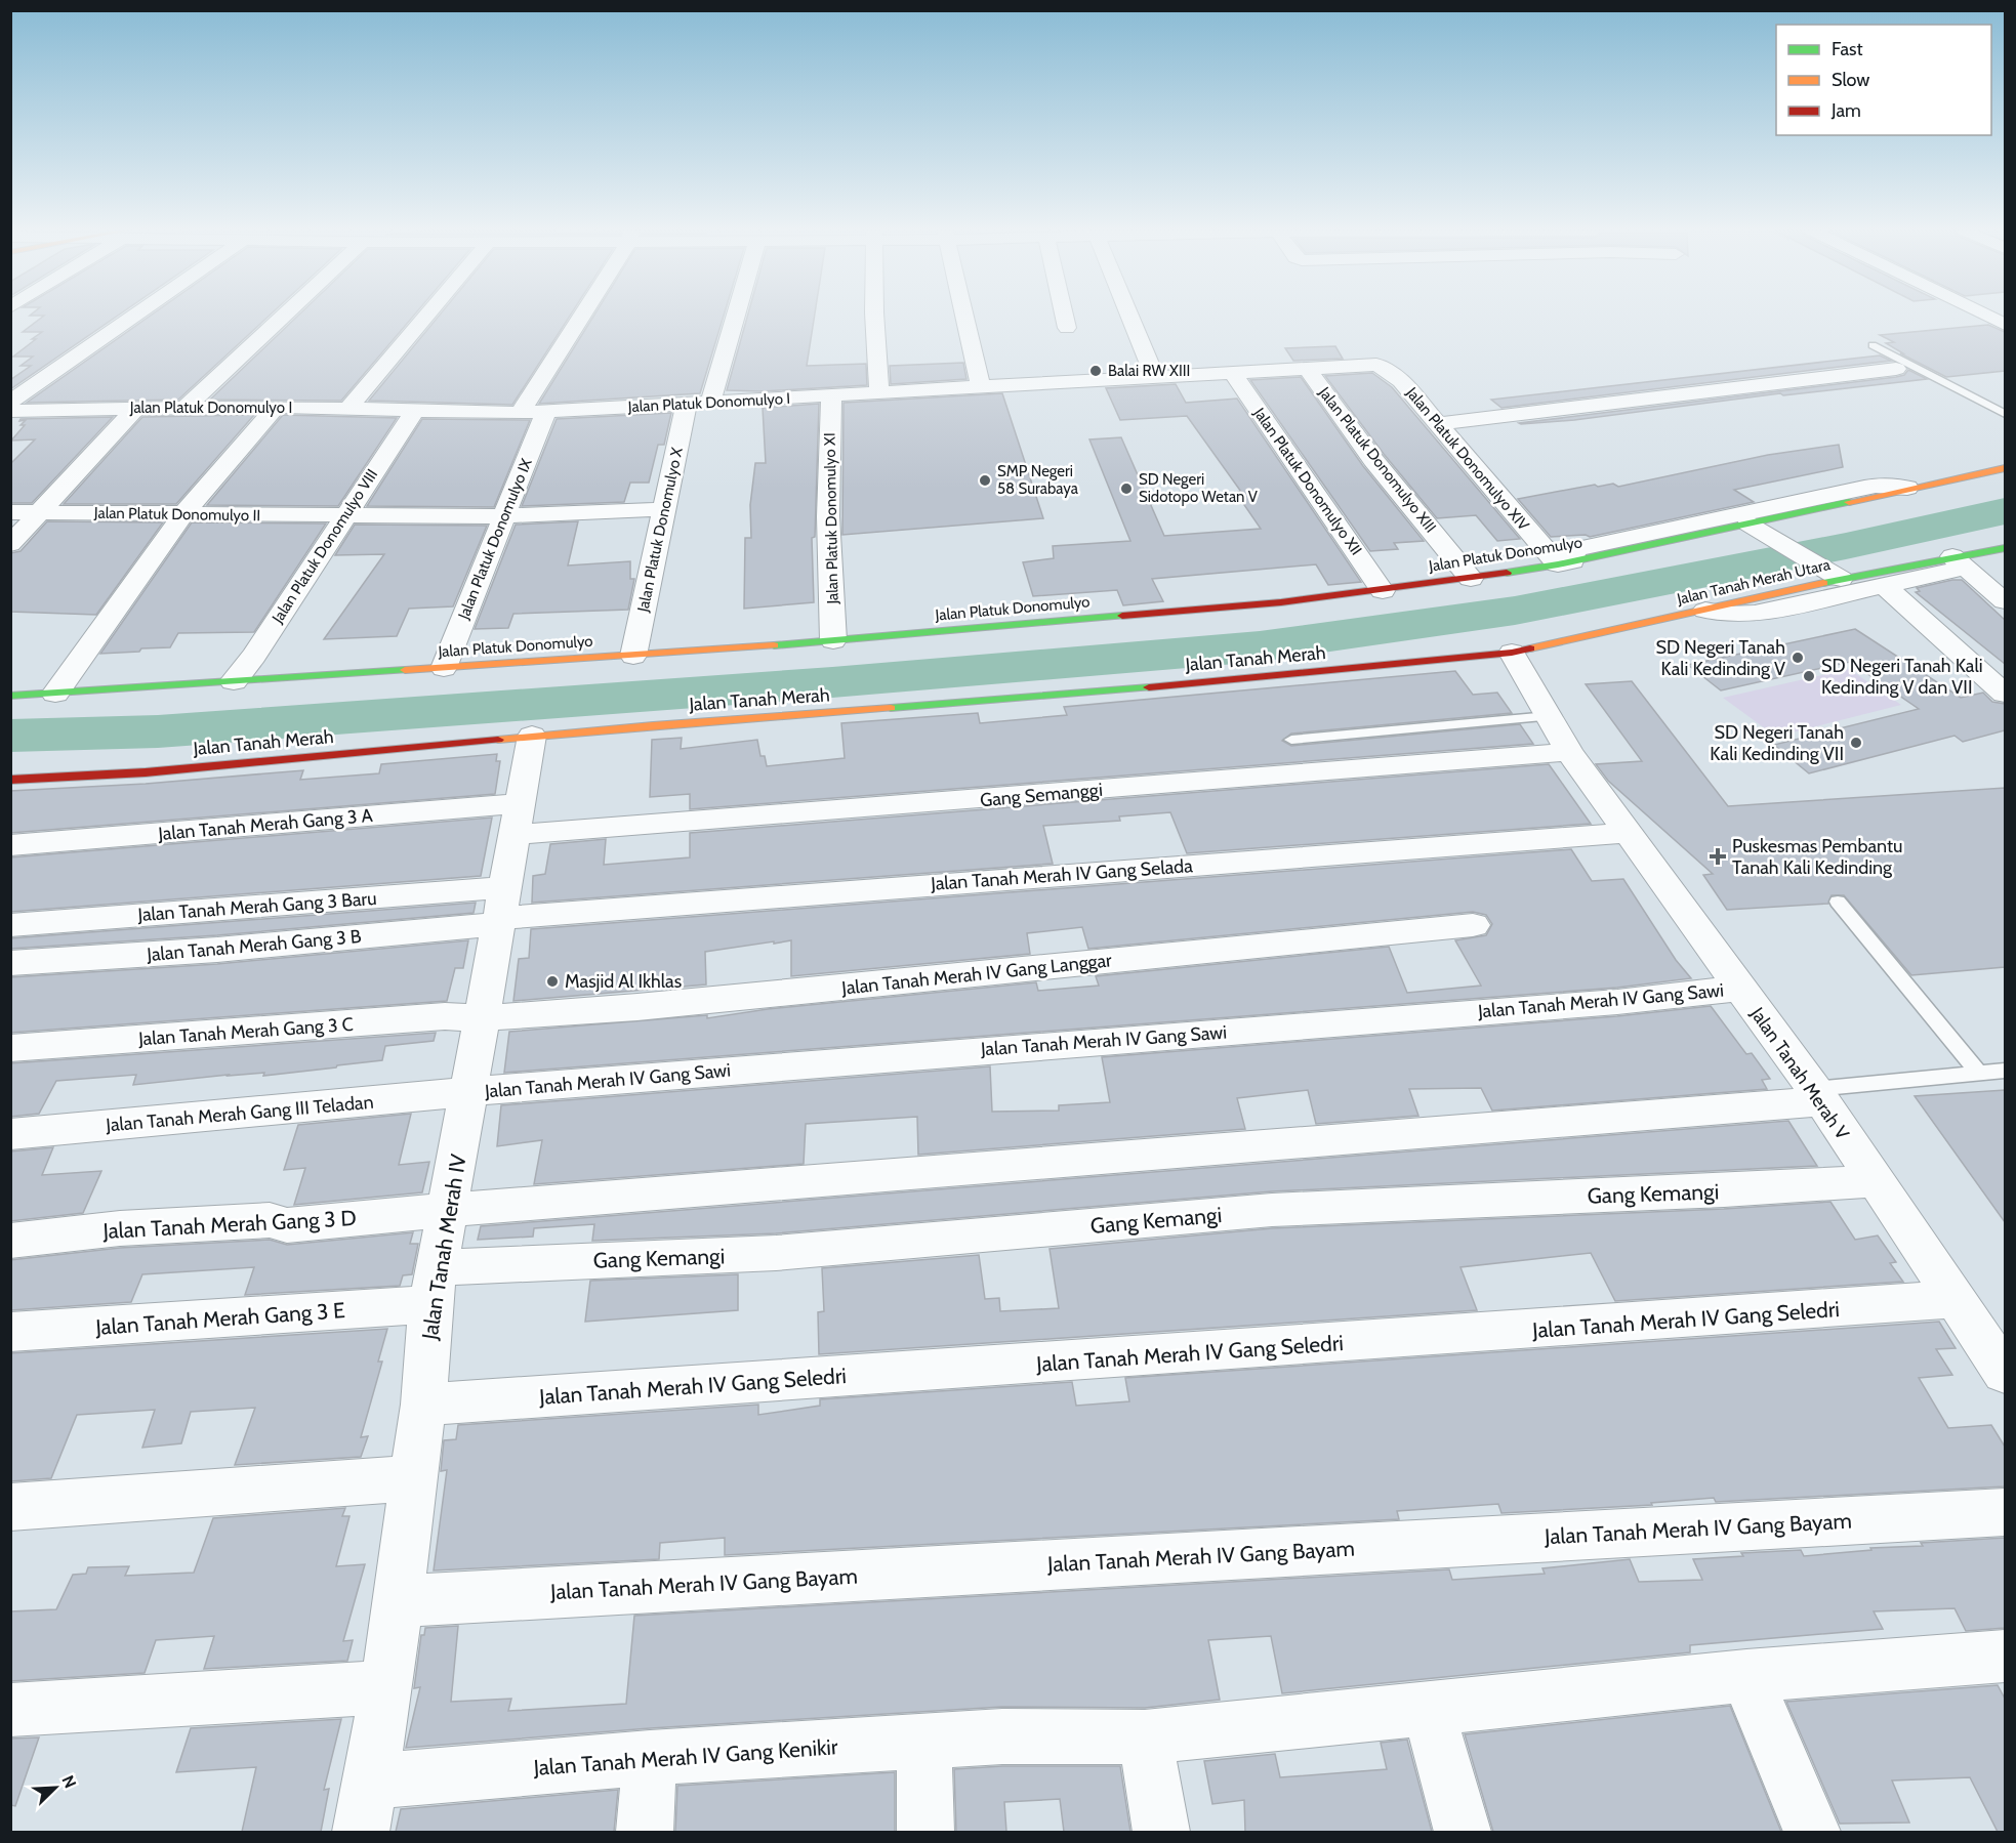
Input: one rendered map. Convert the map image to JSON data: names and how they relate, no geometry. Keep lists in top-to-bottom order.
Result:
{
  "streets": {
    "street": [
      "Jalan Platuk Donomulyo I",
      "Jalan Platuk Donomulyo XIV",
      "Jalan Platuk Donomulyo XIII",
      "Jalan Platuk Donomulyo XII",
      "Jalan Platuk Donomulyo II",
      "Jalan Platuk Donomulyo XI",
      "Jalan Platuk Donomulyo X",
      "Jalan Platuk Donomulyo IX",
      "Jalan Platuk Donomulyo VIII",
      "Jalan Platuk Donomulyo",
      "Jalan Tanah Merah Utara",
      "Jalan Tanah Merah",
      "Gang Semanggi",
      "Jalan Tanah Merah Gang 3 A",
      "Jalan Tanah Merah IV Gang Selada",
      "Jalan Tanah Merah Gang 3 Baru",
      "Jalan Tanah Merah Gang 3 B",
      "Jalan Tanah Merah IV Gang Langgar",
      "Jalan Tanah Merah IV Gang Sawi",
      "Jalan Tanah Merah Gang 3 C",
      "Jalan Tanah Merah V",
      "Jalan Tanah Merah Gang III Teladan",
      "Gang Kemangi",
      "Jalan Tanah Merah Gang 3 D",
      "Jalan Tanah Merah IV",
      "Jalan Tanah Merah Gang 3 E",
      "Jalan Tanah Merah IV Gang Seledri",
      "Jalan Tanah Merah IV Gang Bayam",
      "Jalan Tanah Merah IV Gang Kenikir"
    ]
  },
  "crossings": [
    ["Jalan Platuk Donomulyo I", "Jalan Platuk Donomulyo XIV"],
    ["Jalan Platuk Donomulyo I", "Jalan Platuk Donomulyo XIII"],
    ["Jalan Platuk Donomulyo I", "Jalan Platuk Donomulyo XII"],
    ["Jalan Platuk Donomulyo I", "Jalan Platuk Donomulyo XI"],
    ["Jalan Platuk Donomulyo I", "Jalan Platuk Donomulyo X"],
    ["Jalan Platuk Donomulyo I", "Jalan Platuk Donomulyo IX"],
    ["Jalan Platuk Donomulyo I", "Jalan Platuk Donomulyo VIII"],
    ["Jalan Platuk Donomulyo XIV", "Jalan Platuk Donomulyo"],
    ["Jalan Platuk Donomulyo XIII", "Jalan Platuk Donomulyo"],
    ["Jalan Platuk Donomulyo XII", "Jalan Platuk Donomulyo"],
    ["Jalan Platuk Donomulyo II", "Jalan Platuk Donomulyo X"],
    ["Jalan Platuk Donomulyo II", "Jalan Platuk Donomulyo IX"],
    ["Jalan Platuk Donomulyo II", "Jalan Platuk Donomulyo VIII"],
    ["Jalan Platuk Donomulyo XI", "Jalan Platuk Donomulyo"],
    ["Jalan Platuk Donomulyo X", "Jalan Platuk Donomulyo"],
    ["Jalan Platuk Donomulyo IX", "Jalan Platuk Donomulyo"],
    ["Jalan Platuk Donomulyo VIII", "Jalan Platuk Donomulyo"],
    ["Jalan Tanah Merah Utara", "Jalan Tanah Merah"],
    ["Jalan Tanah Merah Utara", "Jalan Tanah Merah V"],
    ["Jalan Tanah Merah", "Jalan Tanah Merah V"],
    ["Jalan Tanah Merah", "Jalan Tanah Merah IV"],
    ["Gang Semanggi", "Jalan Tanah Merah Gang 3 A"],
    ["Gang Semanggi", "Jalan Tanah Merah V"],
    ["Gang Semanggi", "Jalan Tanah Merah IV"],
    ["Jalan Tanah Merah Gang 3 A", "Jalan Tanah Merah IV"],
    ["Jalan Tanah Merah IV Gang Selada", "Jalan Tanah Merah Gang 3 Baru"],
    ["Jalan Tanah Merah IV Gang Selada", "Jalan Tanah Merah Gang 3 B"],
    ["Jalan Tanah Merah IV Gang Selada", "Jalan Tanah Merah V"],
    ["Jalan Tanah Merah IV Gang Selada", "Jalan Tanah Merah IV"],
    ["Jalan Tanah Merah Gang 3 Baru", "Jalan Tanah Merah Gang 3 B"],
    ["Jalan Tanah Merah Gang 3 Baru", "Jalan Tanah Merah IV"],
    ["Jalan Tanah Merah Gang 3 B", "Jalan Tanah Merah IV"],
    ["Jalan Tanah Merah IV Gang Langgar", "Jalan Tanah Merah Gang 3 C"],
    ["Jalan Tanah Merah IV Gang Langgar", "Jalan Tanah Merah IV"],
    ["Jalan Tanah Merah IV Gang Sawi", "Jalan Tanah Merah V"],
    ["Jalan Tanah Merah IV Gang Sawi", "Jalan Tanah Merah Gang III Teladan"],
    ["Jalan Tanah Merah IV Gang Sawi", "Jalan Tanah Merah IV"],
    ["Jalan Tanah Merah Gang 3 C", "Jalan Tanah Merah IV"],
    ["Jalan Tanah Merah V", "Gang Kemangi"],
    ["Jalan Tanah Merah V", "Jalan Tanah Merah Gang 3 D"],
    ["Jalan Tanah Merah V", "Jalan Tanah Merah IV Gang Seledri"],
    ["Jalan Tanah Merah Gang III Teladan", "Jalan Tanah Merah IV"],
    ["Gang Kemangi", "Jalan Tanah Merah IV"],
    ["Gang Kemangi", "Jalan Tanah Merah Gang 3 E"],
    ["Jalan Tanah Merah Gang 3 D", "Jalan Tanah Merah IV"],
    ["Jalan Tanah Merah IV", "Jalan Tanah Merah Gang 3 E"],
    ["Jalan Tanah Merah IV", "Jalan Tanah Merah IV Gang Seledri"],
    ["Jalan Tanah Merah IV", "Jalan Tanah Merah IV Gang Bayam"],
    ["Jalan Tanah Merah IV", "Jalan Tanah Merah IV Gang Kenikir"]
  ],
  "places": {
    "other": [
      "Balai RW XIII",
      "SMP Negeri 58 Surabaya",
      "SD Negeri Sidotopo Wetan V",
      "SD Negeri Tanah Kali Kedinding V",
      "SD Negeri Tanah Kali Kedinding V dan VII",
      "SD Negeri Tanah Kali Kedinding VII",
      "Masjid Al Ikhlas"
    ],
    "health": ["Puskesmas Pembantu Tanah Kali Kedinding"]
  },
  "legend": ["Fast", "Slow", "Jam"],
  "north": "top right"
}
